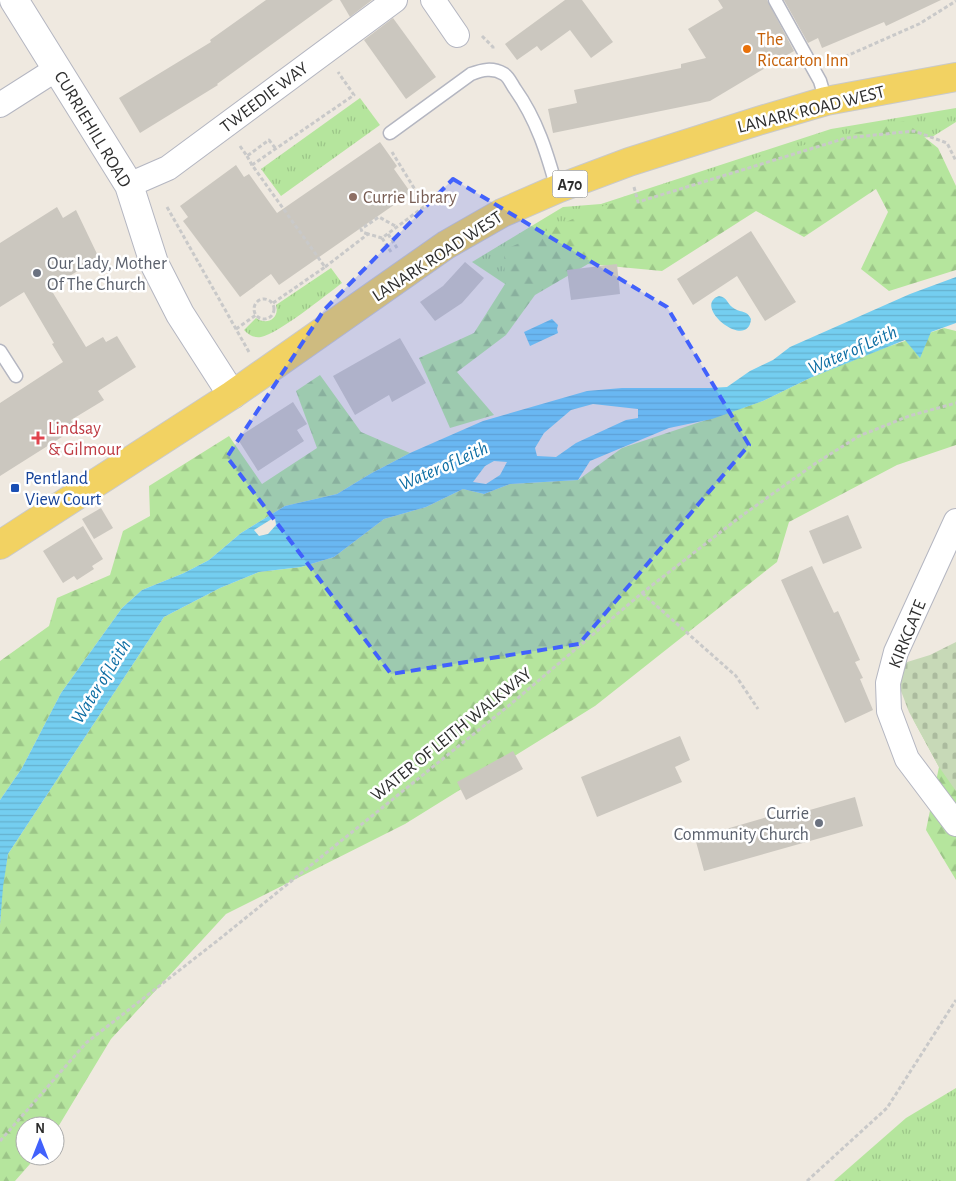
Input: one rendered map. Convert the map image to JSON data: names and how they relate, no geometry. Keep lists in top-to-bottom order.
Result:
{
  "streets": {
    "main road": ["LANARK ROAD WEST", "A70"],
    "street": ["TWEEDIE WAY", "CURRIEHILL ROAD", "KIRKGATE"],
    "path": ["WATER OF LEITH WALKWAY"]
  },
  "crossings": [
    ["TWEEDIE WAY", "CURRIEHILL ROAD"],
    ["LANARK ROAD WEST", "CURRIEHILL ROAD"]
  ],
  "water": ["Water of Leith"],
  "places": {
    "other": [
      "The Riccarton Inn",
      "Currie Library",
      "Our Lady, Mother Of The Church",
      "Currie Community Church"
    ],
    "health": ["Lindsay & Gilmour"],
    "transit": ["Pentland View Court"]
  },
  "north": "top"
}
